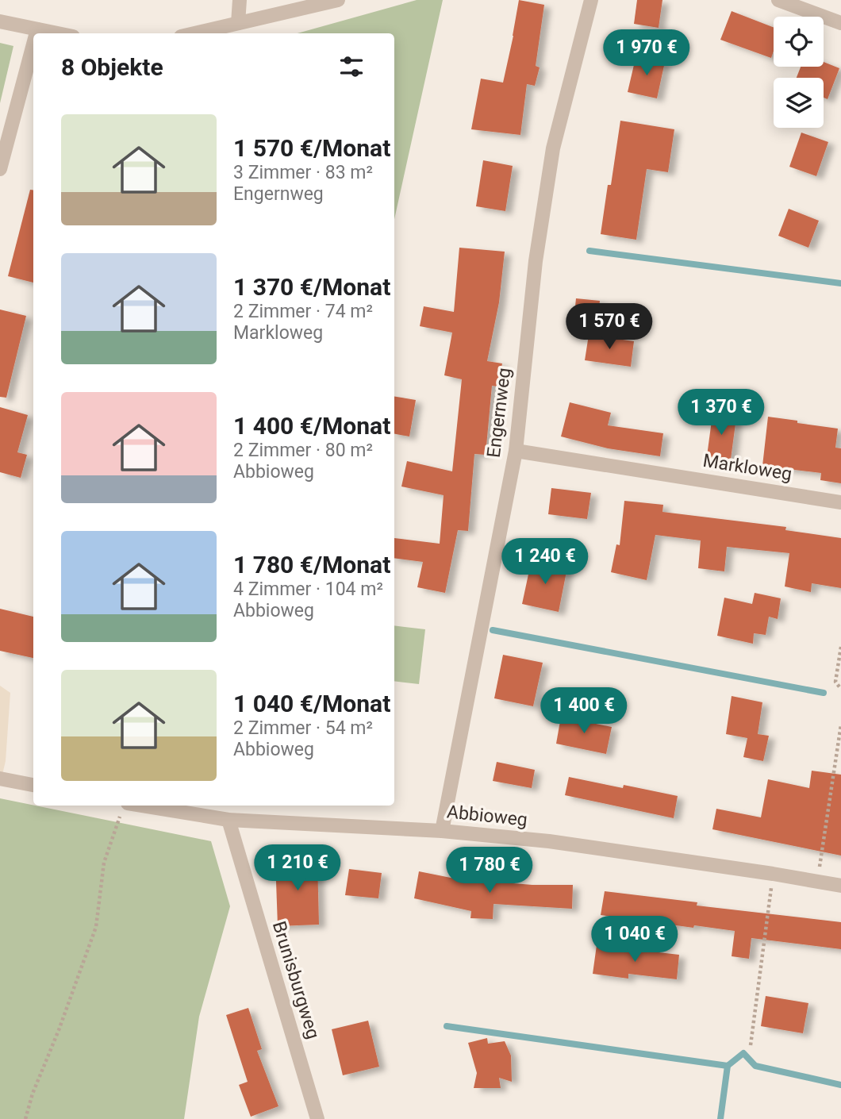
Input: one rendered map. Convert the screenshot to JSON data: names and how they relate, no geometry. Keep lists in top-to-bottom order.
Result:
{
  "streets": {
    "street": [
      "Engernweg",
      "Markloweg",
      "Abbioweg",
      "Brunisburgweg"
    ]
  },
  "crossings": [
    ["Engernweg", "Markloweg"],
    ["Engernweg", "Abbioweg"],
    ["Abbioweg", "Brunisburgweg"]
  ],
  "page": {
    "price": [
      "1 970 €",
      "1 570 €",
      "1 370 €",
      "1 240 €",
      "1 400 €",
      "1 210 €",
      "1 780 €",
      "1 040 €"
    ],
    "heading": "8 Objekte",
    "list": [
      {
        "name": "1 570 €/Monat",
        "note": "3 Zimmer · 83 m² · Engernweg"
      },
      {
        "name": "1 370 €/Monat",
        "note": "2 Zimmer · 74 m² · Markloweg"
      },
      {
        "name": "1 400 €/Monat",
        "note": "2 Zimmer · 80 m² · Abbioweg"
      },
      {
        "name": "1 780 €/Monat",
        "note": "4 Zimmer · 104 m² · Abbioweg"
      },
      {
        "name": "1 040 €/Monat",
        "note": "2 Zimmer · 54 m² · Abbioweg"
      }
    ]
  }
}
